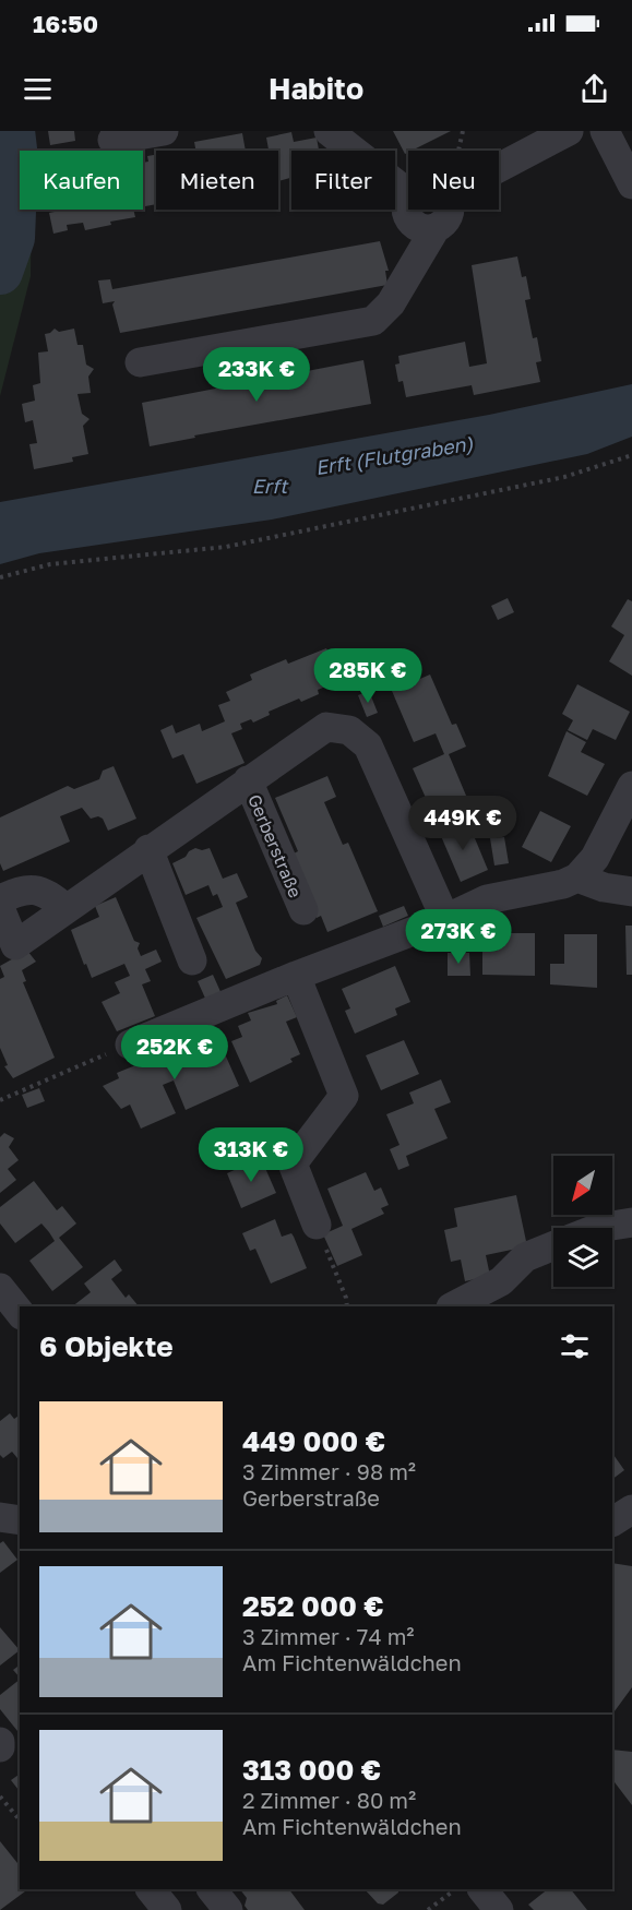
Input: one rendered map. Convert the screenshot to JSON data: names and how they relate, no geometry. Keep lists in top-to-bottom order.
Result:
{
  "streets": {
    "street": ["Gerberstraße"]
  },
  "water": ["Erft (Flutgraben)", "Erft"],
  "north": "bottom left",
  "page": {
    "status": "16:50",
    "header": "Habito",
    "chip": [
      "Kaufen",
      "Mieten",
      "Filter",
      "Neu"
    ],
    "price": [
      "233K €",
      "285K €",
      "449K €",
      "273K €",
      "252K €",
      "313K €"
    ],
    "heading": "6 Objekte",
    "list": [
      {
        "name": "449 000 €",
        "note": "3 Zimmer · 98 m² · Gerberstraße"
      },
      {
        "name": "252 000 €",
        "note": "3 Zimmer · 74 m² · Am Fichtenwäldchen"
      },
      {
        "name": "313 000 €",
        "note": "2 Zimmer · 80 m² · Am Fichtenwäldchen"
      }
    ]
  }
}
